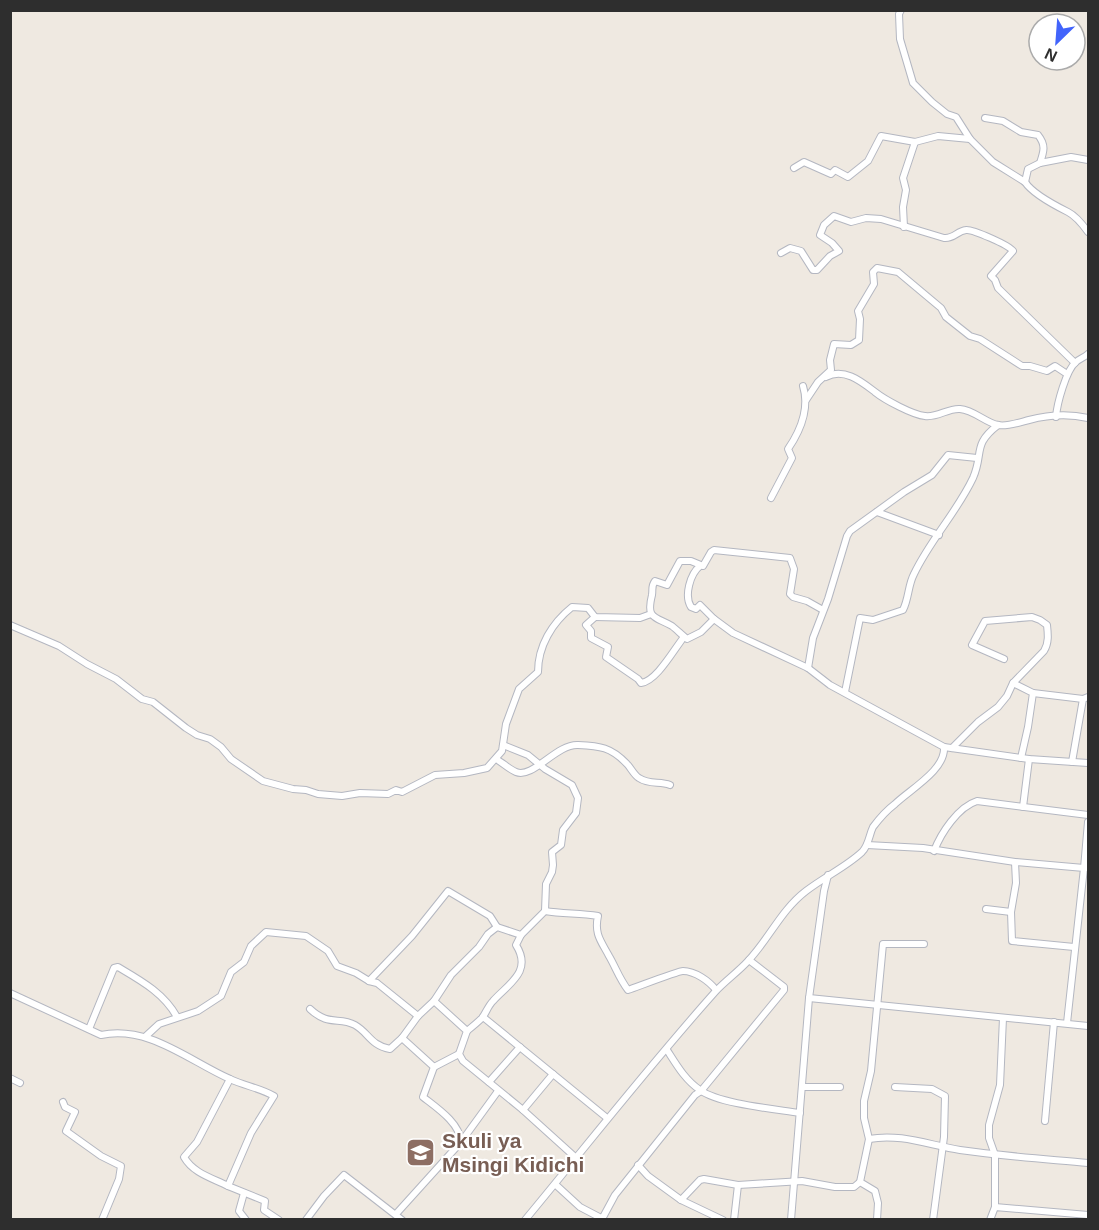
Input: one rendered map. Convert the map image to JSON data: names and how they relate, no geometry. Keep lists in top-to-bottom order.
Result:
{
  "places": {
    "school or university": ["Skuli ya Msingi Kidichi"]
  },
  "north": "bottom left"
}
